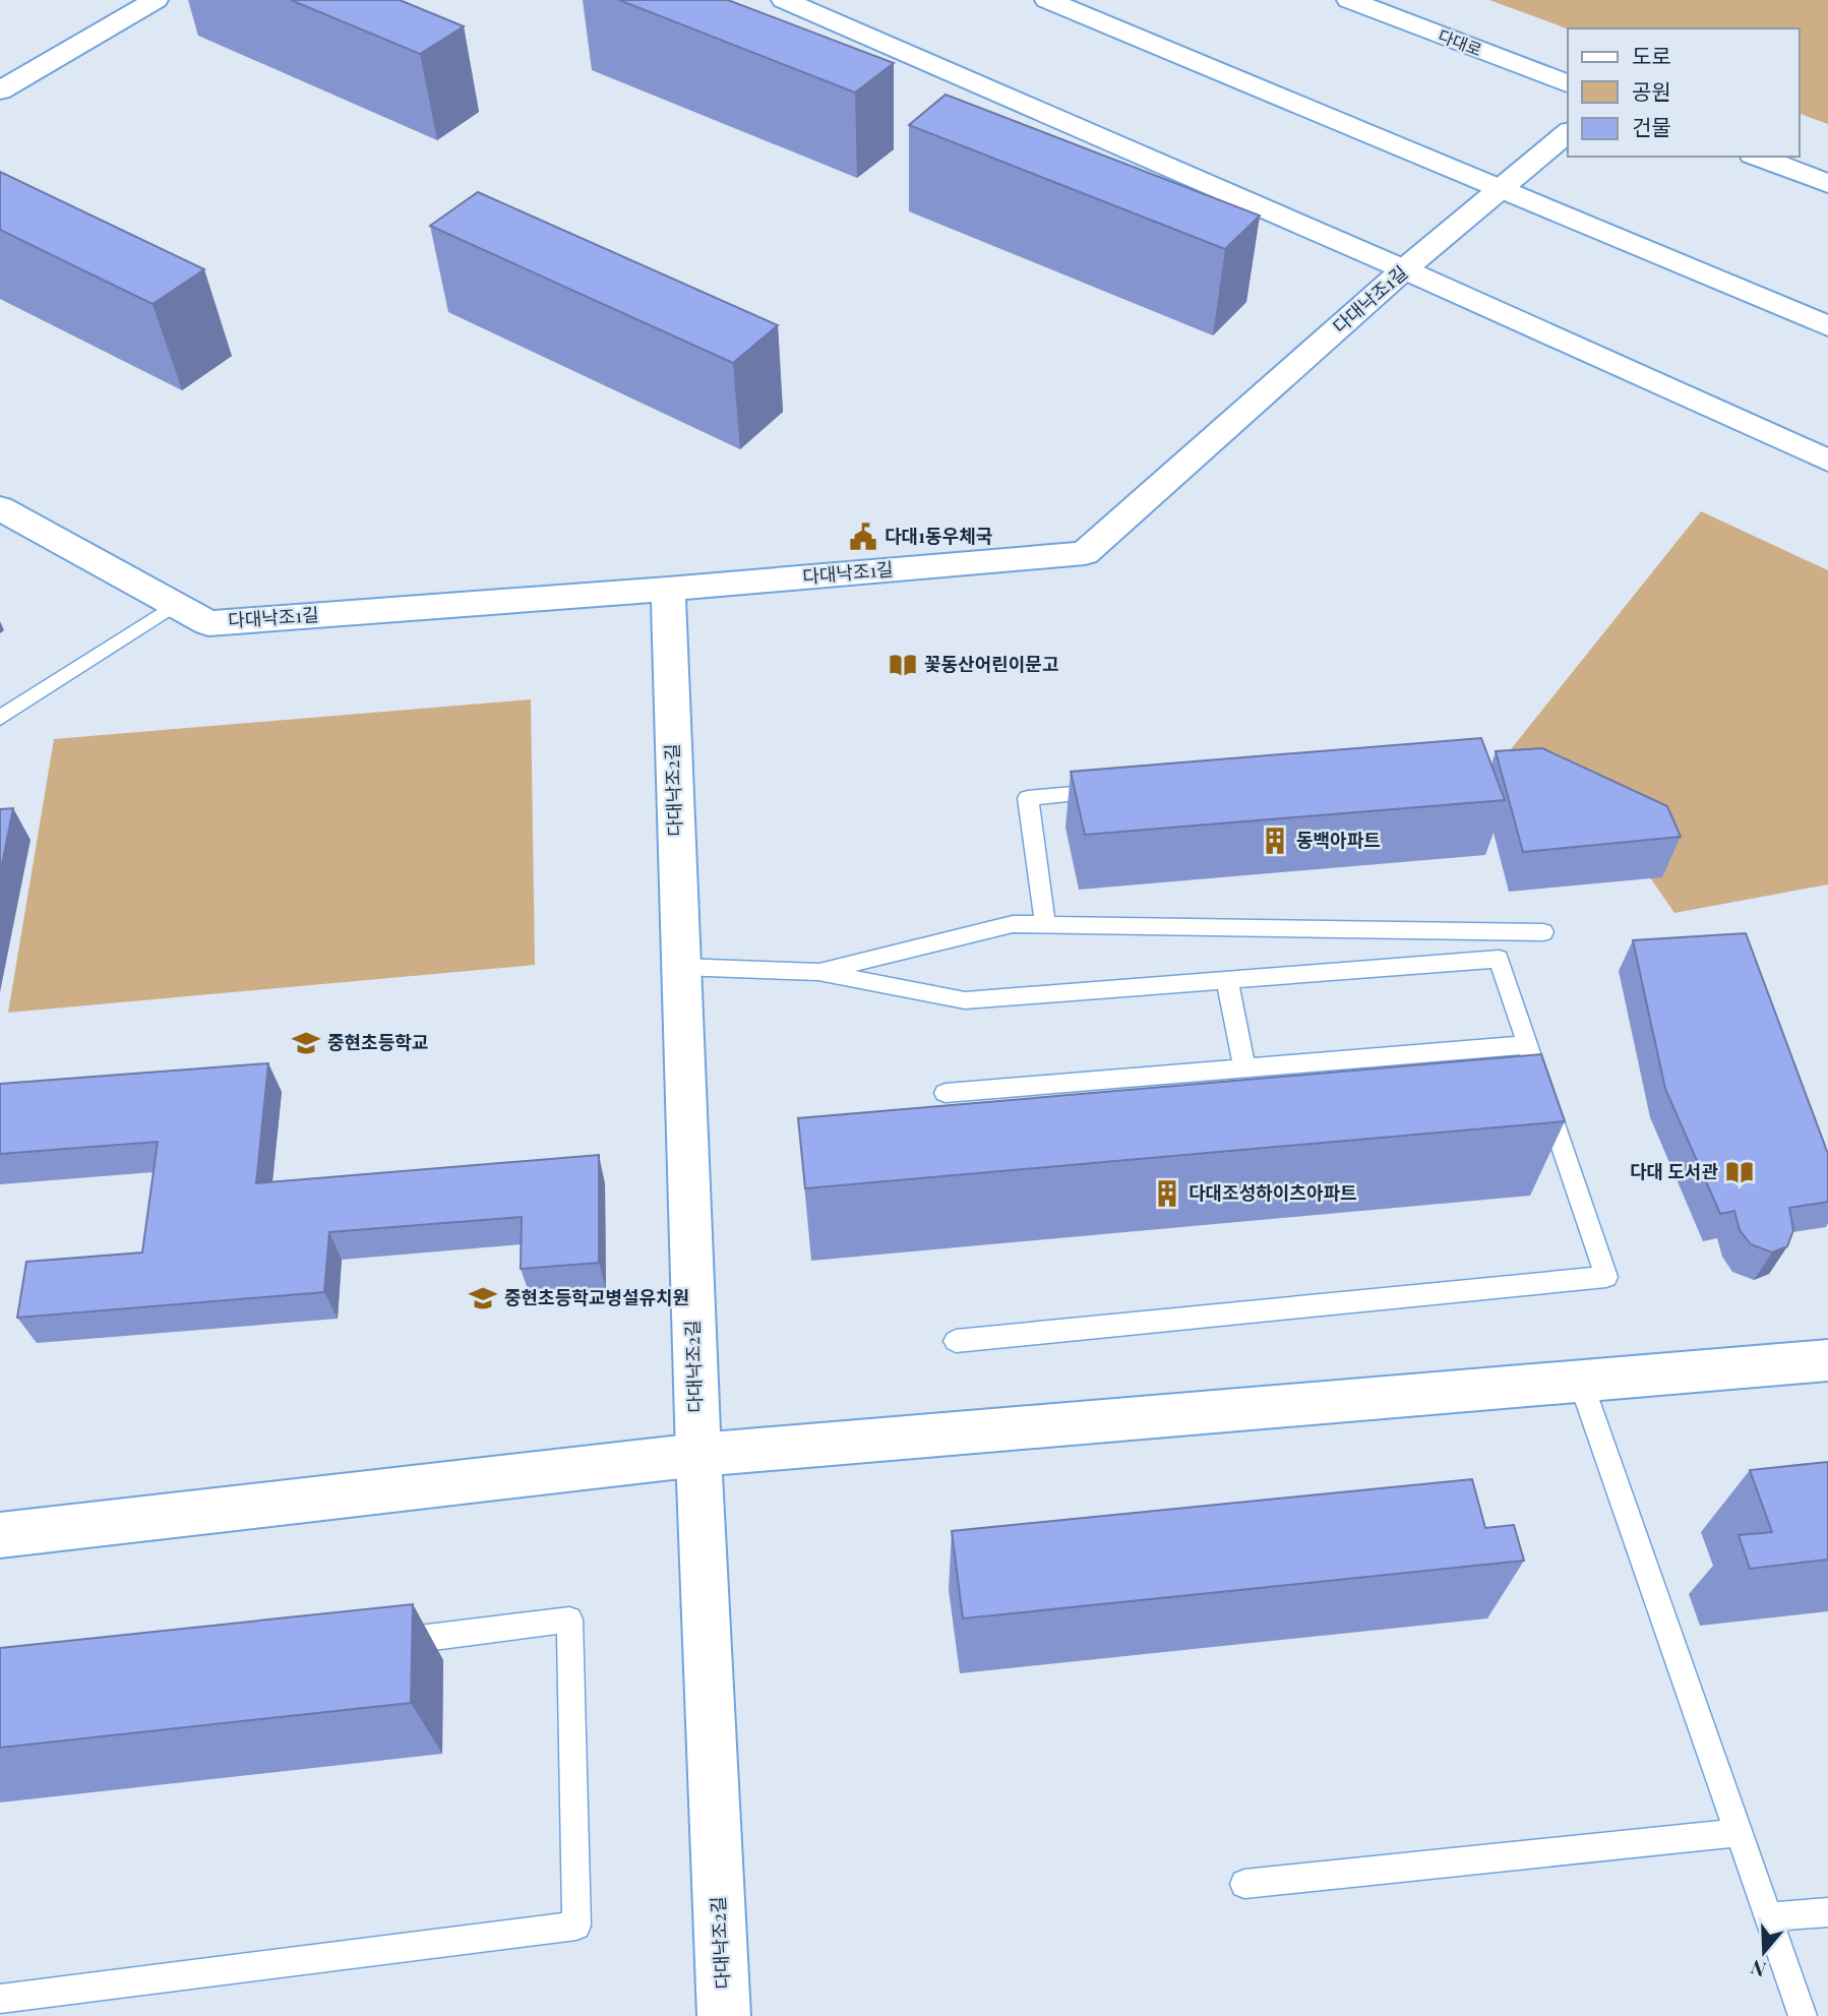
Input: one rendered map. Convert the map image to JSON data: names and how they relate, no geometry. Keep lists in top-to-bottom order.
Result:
{
  "streets": {
    "street": ["다대로", "다대낙조1길", "다대낙조2길"]
  },
  "crossings": [
    ["다대낙조1길", "다대낙조2길"]
  ],
  "places": {
    "public building": ["다대1동우체국"],
    "library": ["꽃동산어린이문고", "다대 도서관"],
    "building": ["동백아파트", "다대조성하이츠아파트"],
    "school or university": ["중현초등학교", "중현초등학교병설유치원"]
  },
  "legend": ["도로", "공원", "건물"],
  "north": "bottom"
}
